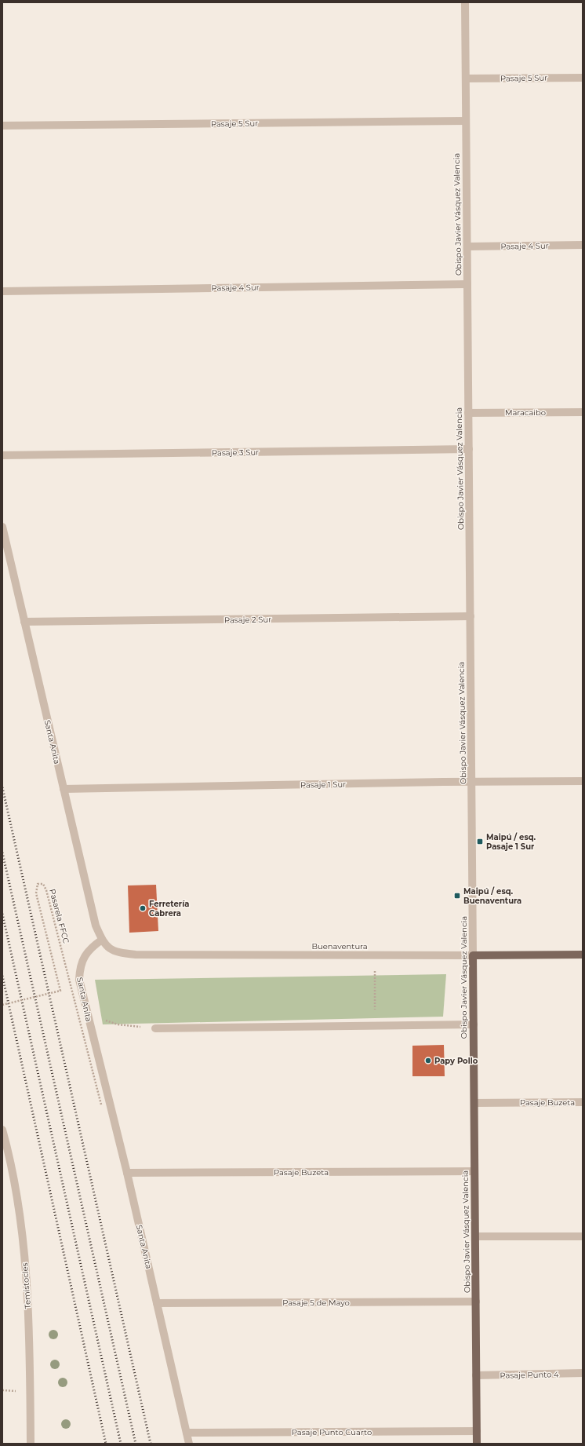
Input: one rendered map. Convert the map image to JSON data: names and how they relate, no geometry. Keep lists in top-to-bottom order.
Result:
{
  "streets": {
    "main road": ["Obispo Javier Vásquez Valencia", "Buenaventura"],
    "street": [
      "Pasaje 5 Sur",
      "Pasaje 4 Sur",
      "Maracaibo",
      "Pasaje 3 Sur",
      "Pasaje 2 Sur",
      "Santa Anita",
      "Pasaje 1 Sur",
      "Pasaje Buzeta",
      "Temístocles",
      "Pasaje 5 de Mayo",
      "Pasaje Punto 4",
      "Pasaje Punto Cuarto"
    ],
    "path": ["Pasarela FFCC"]
  },
  "crossings": [
    ["Pasaje 5 Sur", "Obispo Javier Vásquez Valencia"],
    ["Obispo Javier Vásquez Valencia", "Pasaje 4 Sur"],
    ["Obispo Javier Vásquez Valencia", "Maracaibo"],
    ["Obispo Javier Vásquez Valencia", "Pasaje 3 Sur"],
    ["Obispo Javier Vásquez Valencia", "Pasaje 2 Sur"],
    ["Obispo Javier Vásquez Valencia", "Pasaje 1 Sur"],
    ["Obispo Javier Vásquez Valencia", "Buenaventura"],
    ["Obispo Javier Vásquez Valencia", "Pasaje Buzeta"],
    ["Obispo Javier Vásquez Valencia", "Pasaje 5 de Mayo"],
    ["Obispo Javier Vásquez Valencia", "Pasaje Punto 4"],
    ["Obispo Javier Vásquez Valencia", "Pasaje Punto Cuarto"],
    ["Pasaje 2 Sur", "Santa Anita"],
    ["Santa Anita", "Pasaje 1 Sur"],
    ["Santa Anita", "Buenaventura"],
    ["Santa Anita", "Pasaje Buzeta"],
    ["Santa Anita", "Pasaje 5 de Mayo"],
    ["Santa Anita", "Pasaje Punto Cuarto"]
  ],
  "places": {
    "transit": ["Maipú / esq. Pasaje 1 Sur", "Maipú / esq. Buenaventura"],
    "other": ["Ferretería Cabrera", "Papy Pollo"]
  }
}
